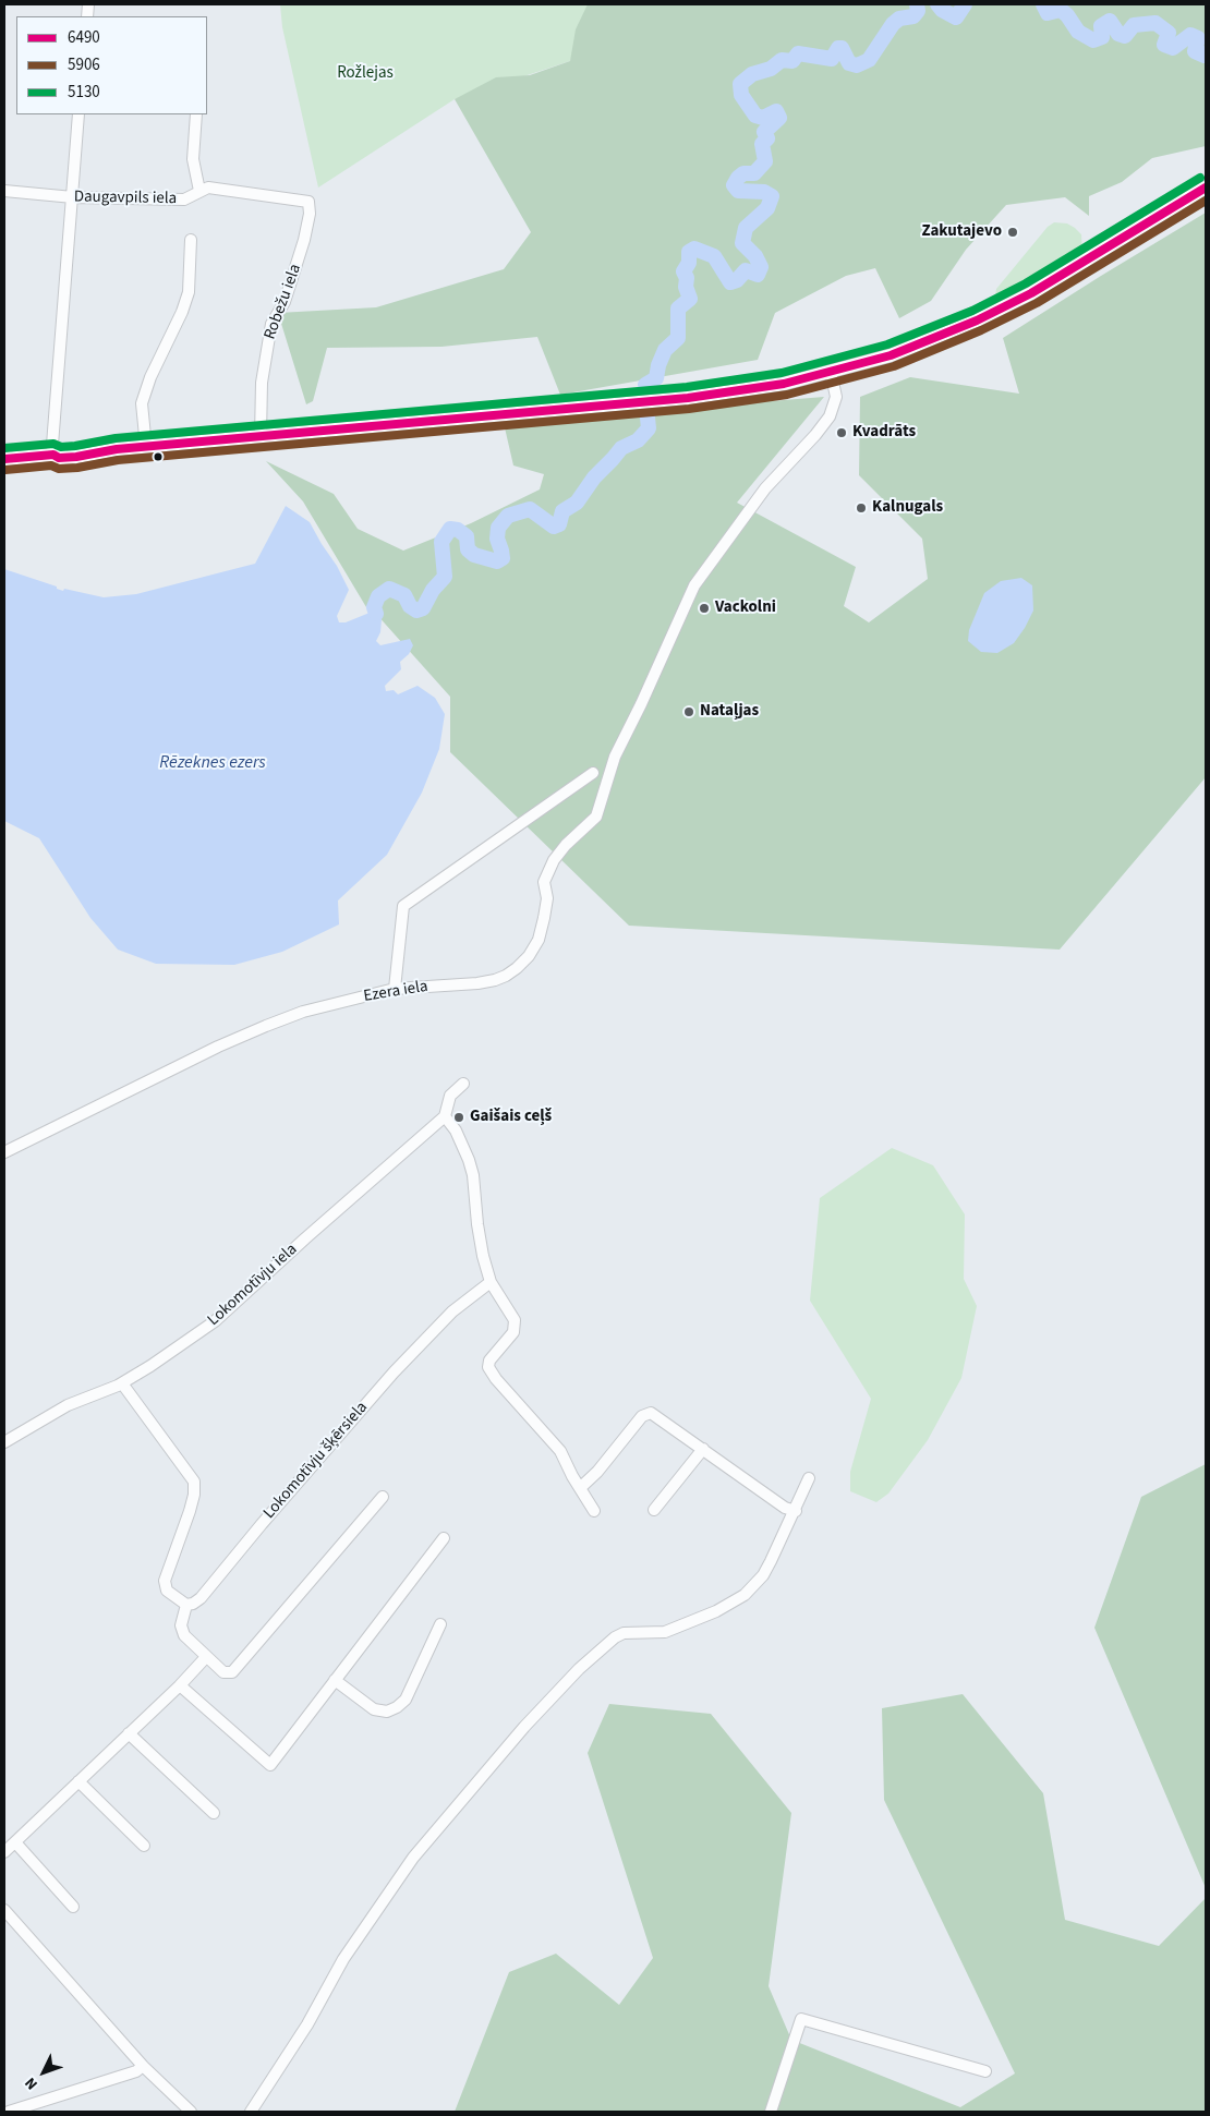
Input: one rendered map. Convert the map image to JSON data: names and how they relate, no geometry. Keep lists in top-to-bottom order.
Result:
{
  "streets": {
    "street": [
      "Daugavpils iela",
      "Robežu iela",
      "Ezera iela",
      "Lokomotīvju iela",
      "Lokomotīvju šķērsiela"
    ]
  },
  "crossings": [
    ["Daugavpils iela", "Robežu iela"]
  ],
  "water": ["Rēzeknes ezers"],
  "parks": ["Rožlejas"],
  "places": [
    "Zakutajevo",
    "Kvadrāts",
    "Kalnugals",
    "Vackolni",
    "Nataļjas",
    "Gaišais ceļš"
  ],
  "lines": ["transit line 5130", "transit line 6490", "transit line 5906"],
  "legend": ["6490", "5906", "5130"],
  "north": "bottom left"
}
